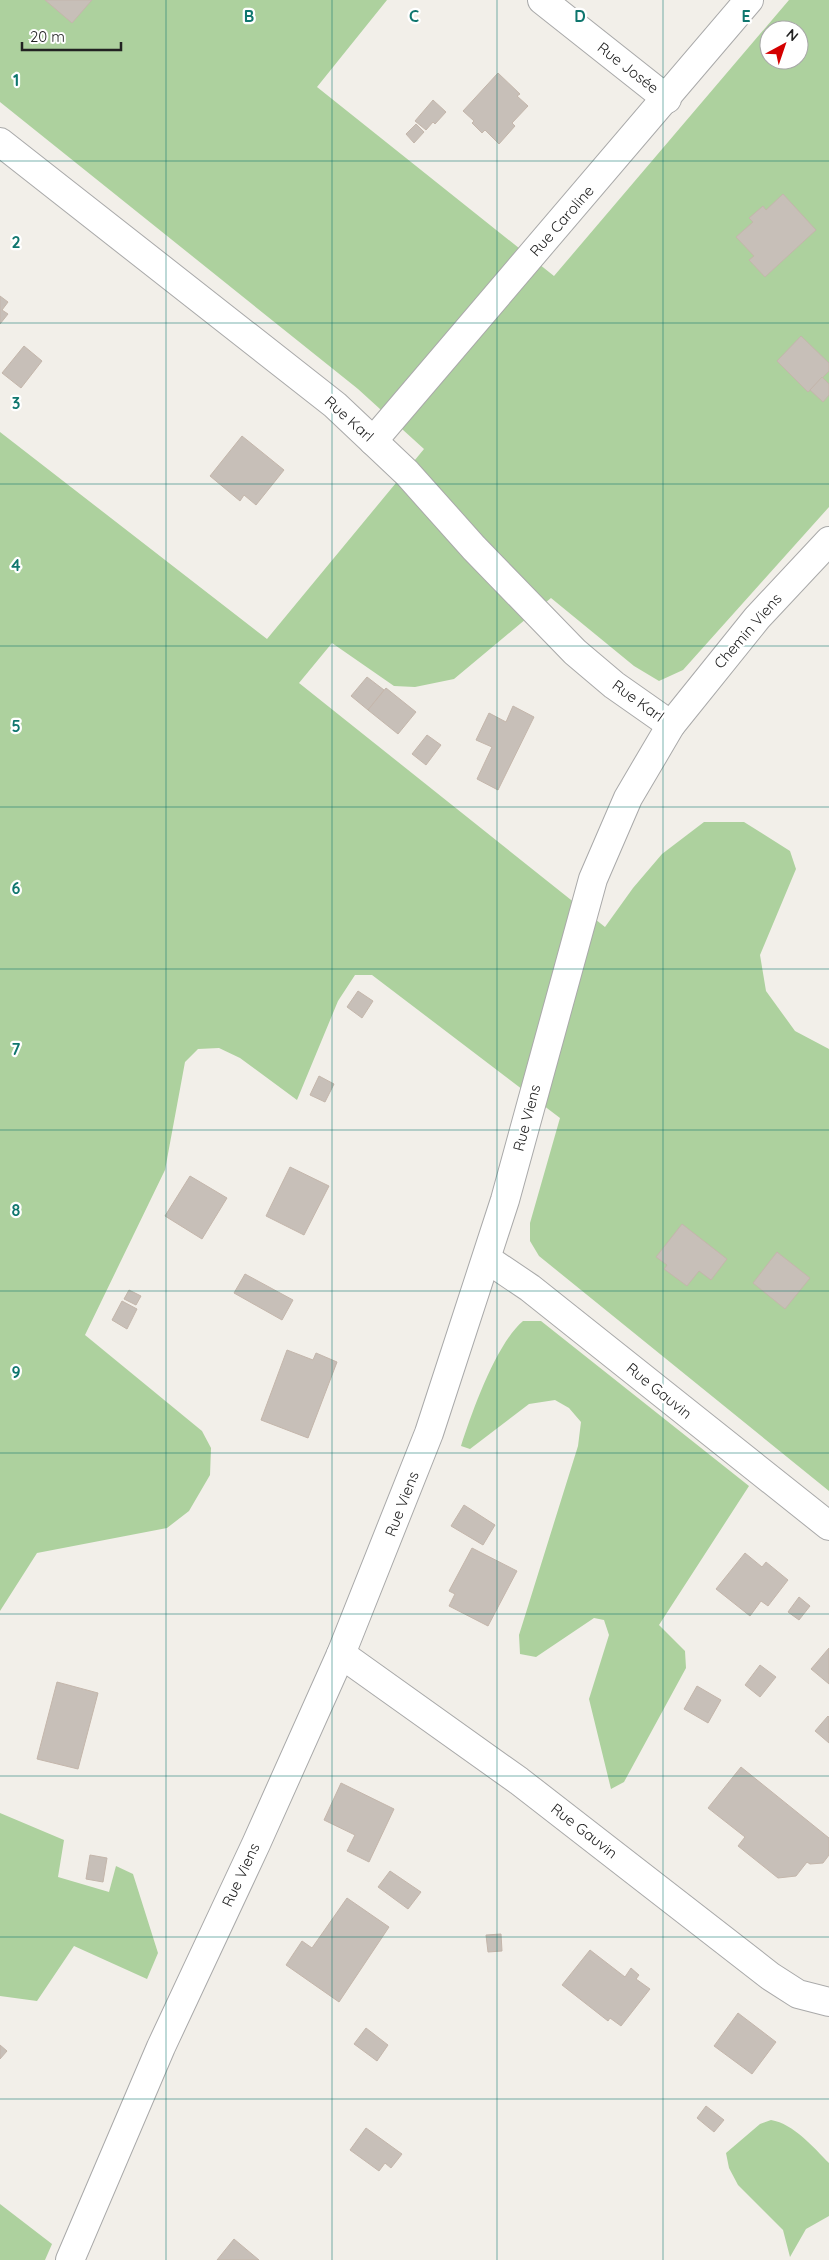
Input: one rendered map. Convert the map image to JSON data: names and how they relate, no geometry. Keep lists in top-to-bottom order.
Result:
{
  "streets": {
    "street": [
      "Rue Josée",
      "Rue Caroline",
      "Rue Karl",
      "Chemin Viens",
      "Rue Viens",
      "Rue Gauvin"
    ]
  },
  "crossings": [
    ["Rue Josée", "Rue Caroline"],
    ["Rue Caroline", "Rue Karl"],
    ["Rue Karl", "Chemin Viens"],
    ["Rue Karl", "Rue Viens"],
    ["Chemin Viens", "Rue Viens"],
    ["Rue Viens", "Rue Gauvin"]
  ],
  "scale_bar": "20 m",
  "north": "top right",
  "grid": {
    "columns": [
      "B",
      "C",
      "D",
      "E"
    ],
    "rows": [
      "1",
      "2",
      "3",
      "4",
      "5",
      "6",
      "7",
      "8",
      "9"
    ]
  }
}
